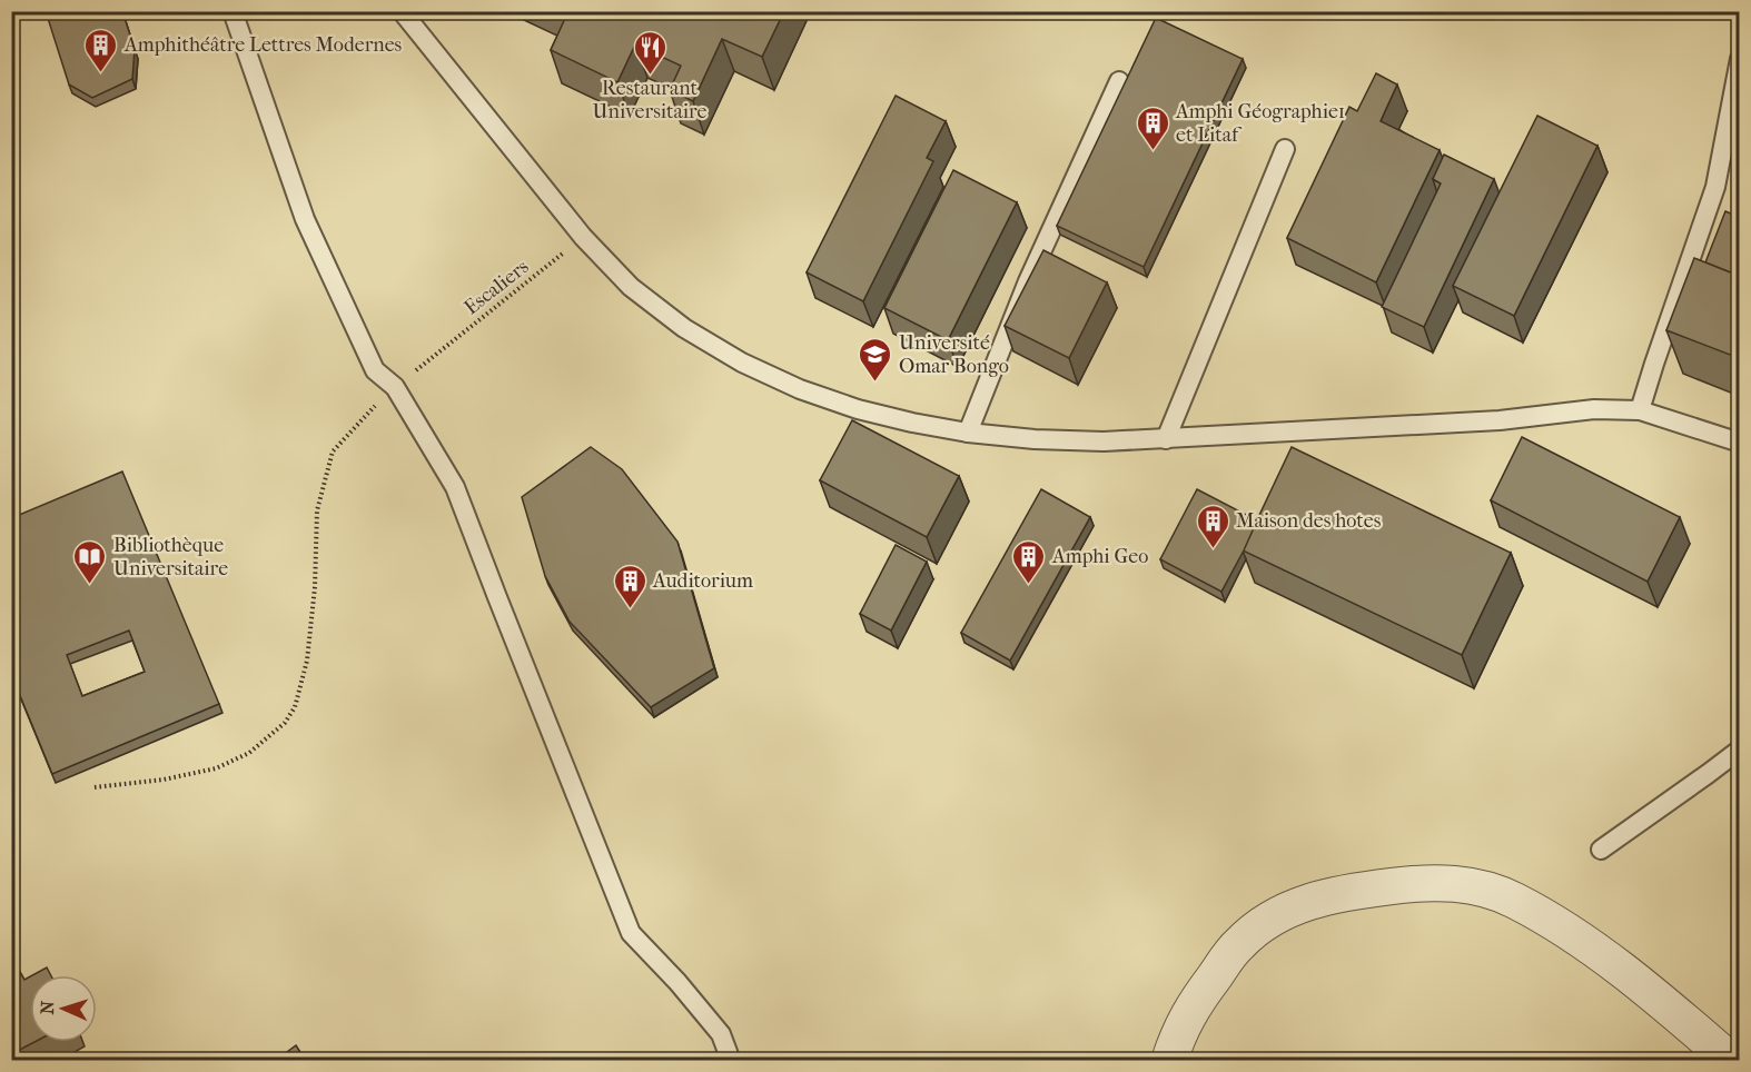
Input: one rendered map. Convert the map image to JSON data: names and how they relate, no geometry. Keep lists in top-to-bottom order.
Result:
{
  "streets": {
    "path": ["Escaliers"]
  },
  "places": {
    "building": [
      "Amphithéâtre Lettres Modernes",
      "Amphi Géographie1 et Litaf",
      "Maison des hotes",
      "Amphi Geo",
      "Auditorium"
    ],
    "restaurant": ["Restaurant Universitaire"],
    "school or university": ["Université Omar Bongo"],
    "library": ["Bibliothèque Universitaire"]
  },
  "north": "left"
}
